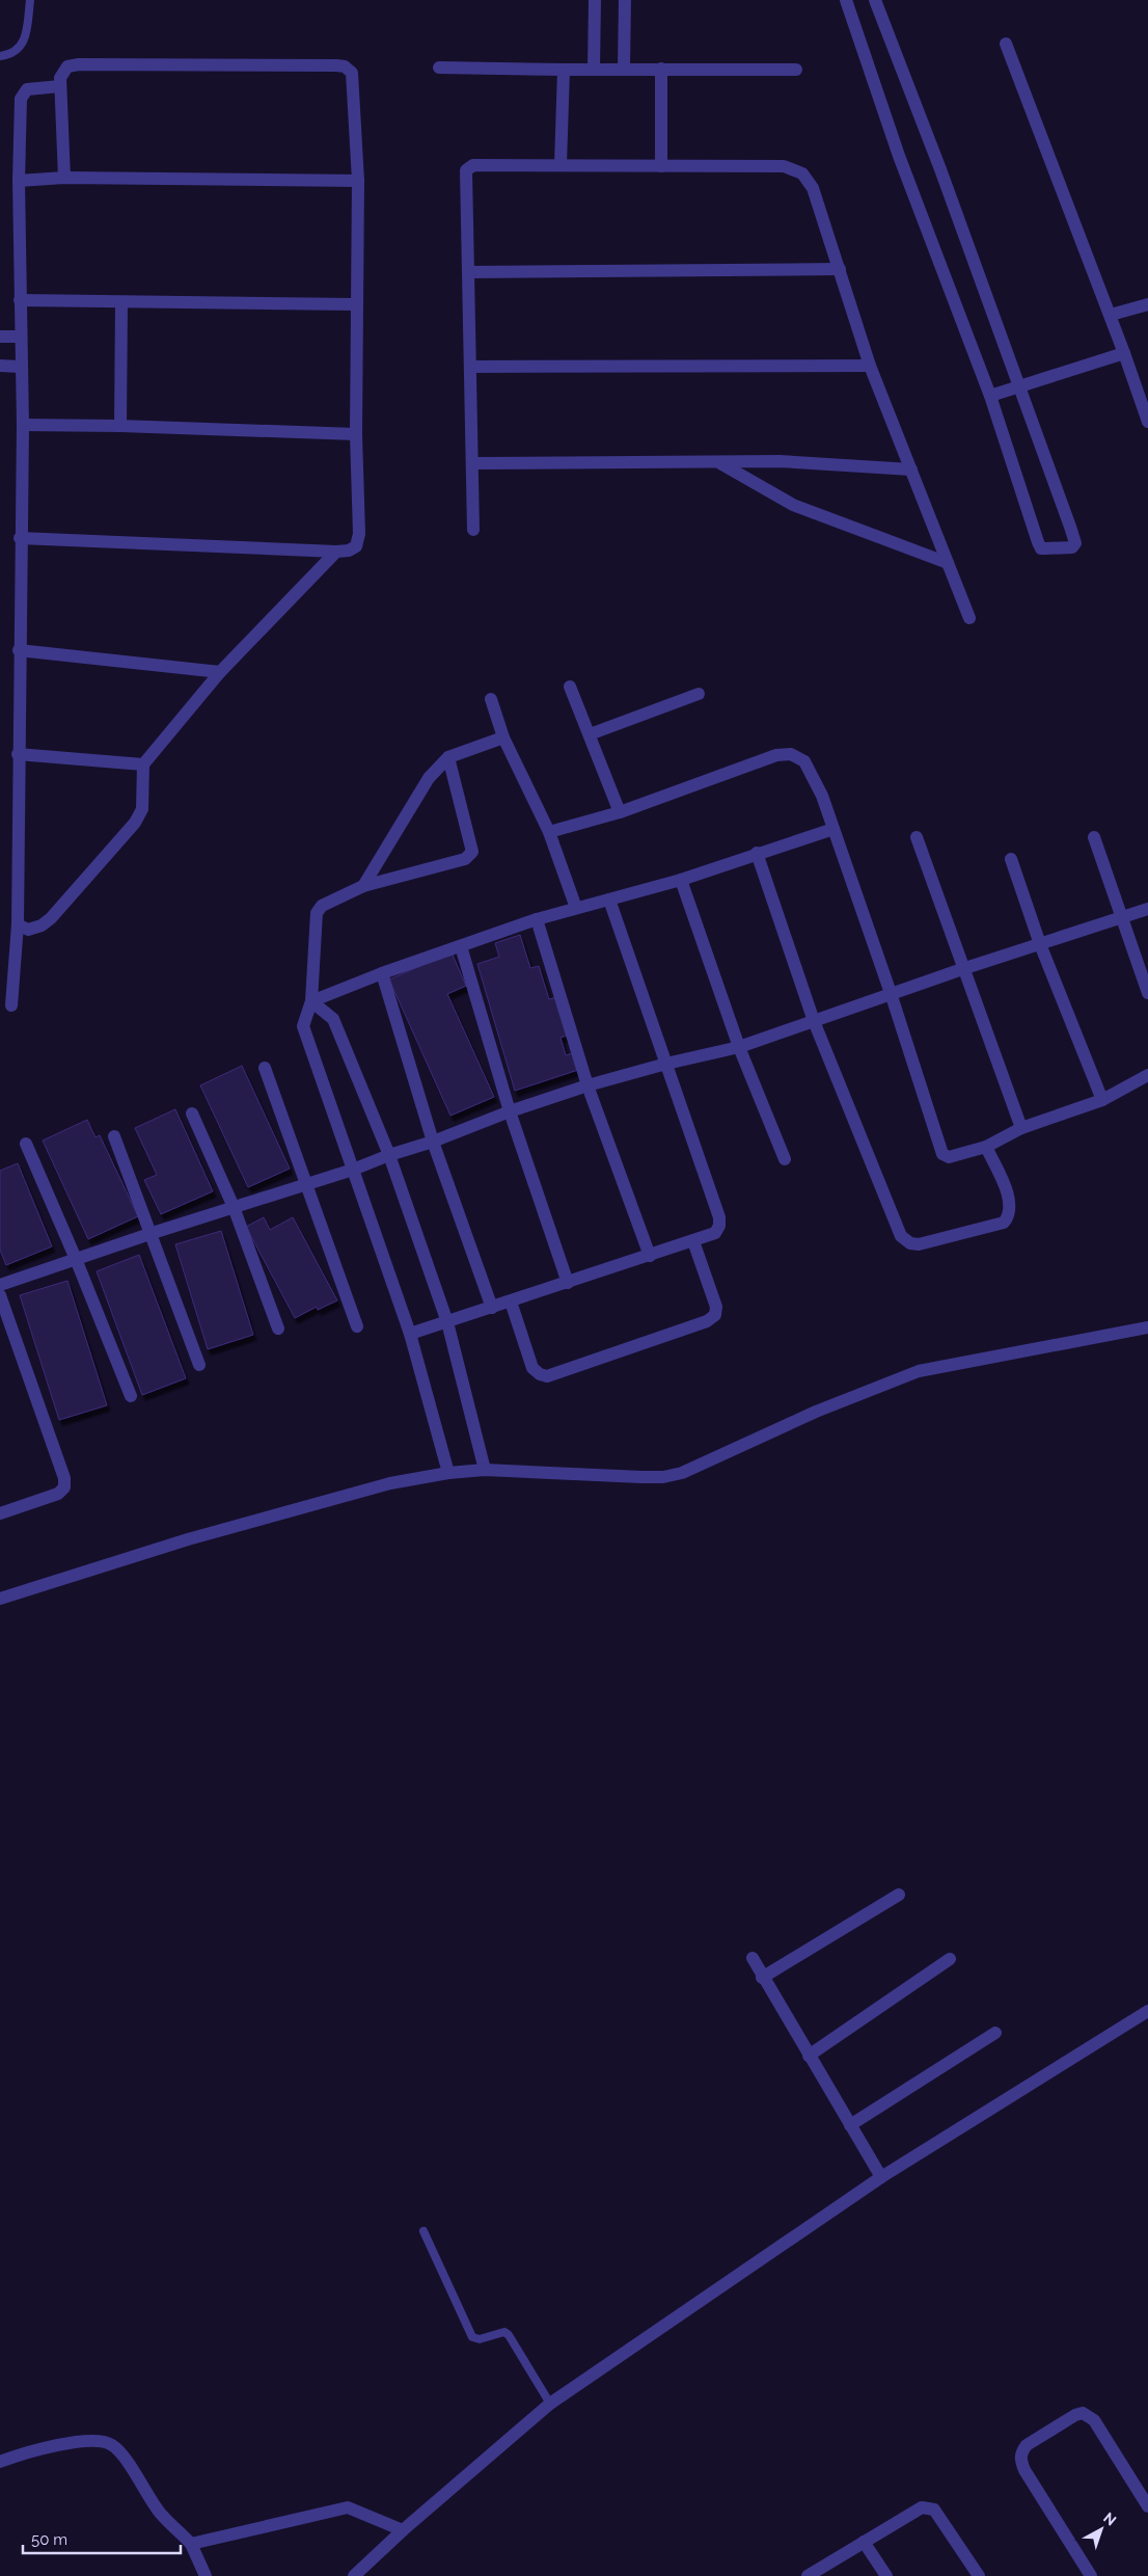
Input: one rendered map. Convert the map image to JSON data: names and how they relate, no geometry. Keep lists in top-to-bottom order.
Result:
{
  "scale_bar": "50 m",
  "north": "top right"
}
